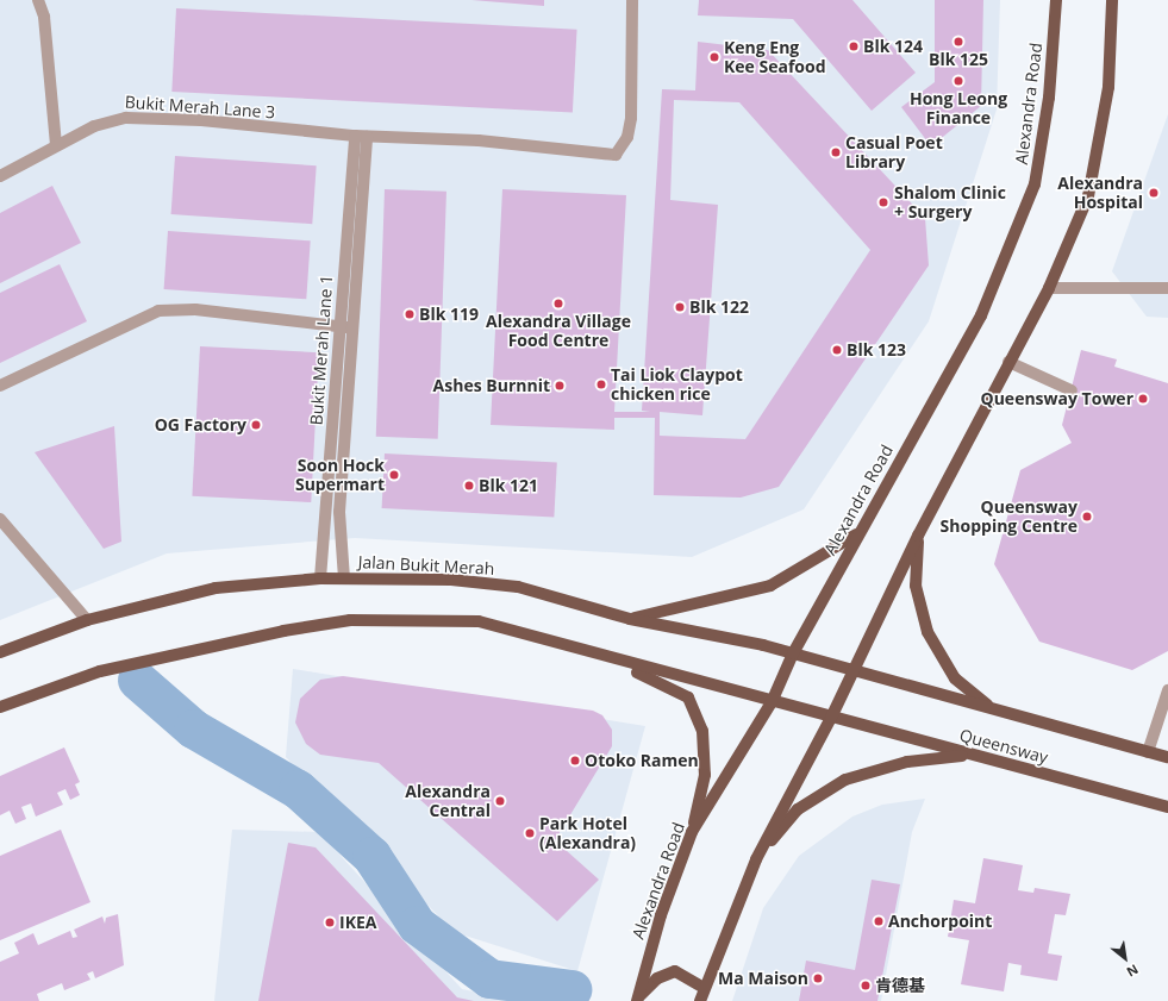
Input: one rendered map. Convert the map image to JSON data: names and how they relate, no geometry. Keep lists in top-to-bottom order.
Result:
{
  "streets": {
    "main road": ["Alexandra Road", "Jalan Bukit Merah", "Queensway"],
    "street": ["Bukit Merah Lane 3", "Bukit Merah Lane 1"]
  },
  "crossings": [
    ["Alexandra Road", "Jalan Bukit Merah"],
    ["Bukit Merah Lane 3", "Bukit Merah Lane 1"],
    ["Bukit Merah Lane 1", "Jalan Bukit Merah"],
    ["Jalan Bukit Merah", "Queensway"]
  ],
  "places": [
    "Blk 125",
    "Blk 124",
    "Keng Eng Kee Seafood",
    "Hong Leong Finance",
    "Casual Poet Library",
    "Alexandra Hospital",
    "Shalom Clinic + Surgery",
    "Alexandra Village Food Centre",
    "Blk 122",
    "Blk 119",
    "Blk 123",
    "Tai Liok Claypot chicken rice",
    "Ashes Burnnit",
    "Queensway Tower",
    "OG Factory",
    "Soon Hock Supermart",
    "Blk 121",
    "Queensway Shopping Centre",
    "Otoko Ramen",
    "Alexandra Central",
    "Park Hotel (Alexandra)",
    "Anchorpoint",
    "IKEA",
    "Ma Maison",
    "肯德基"
  ],
  "north": "bottom right"
}
